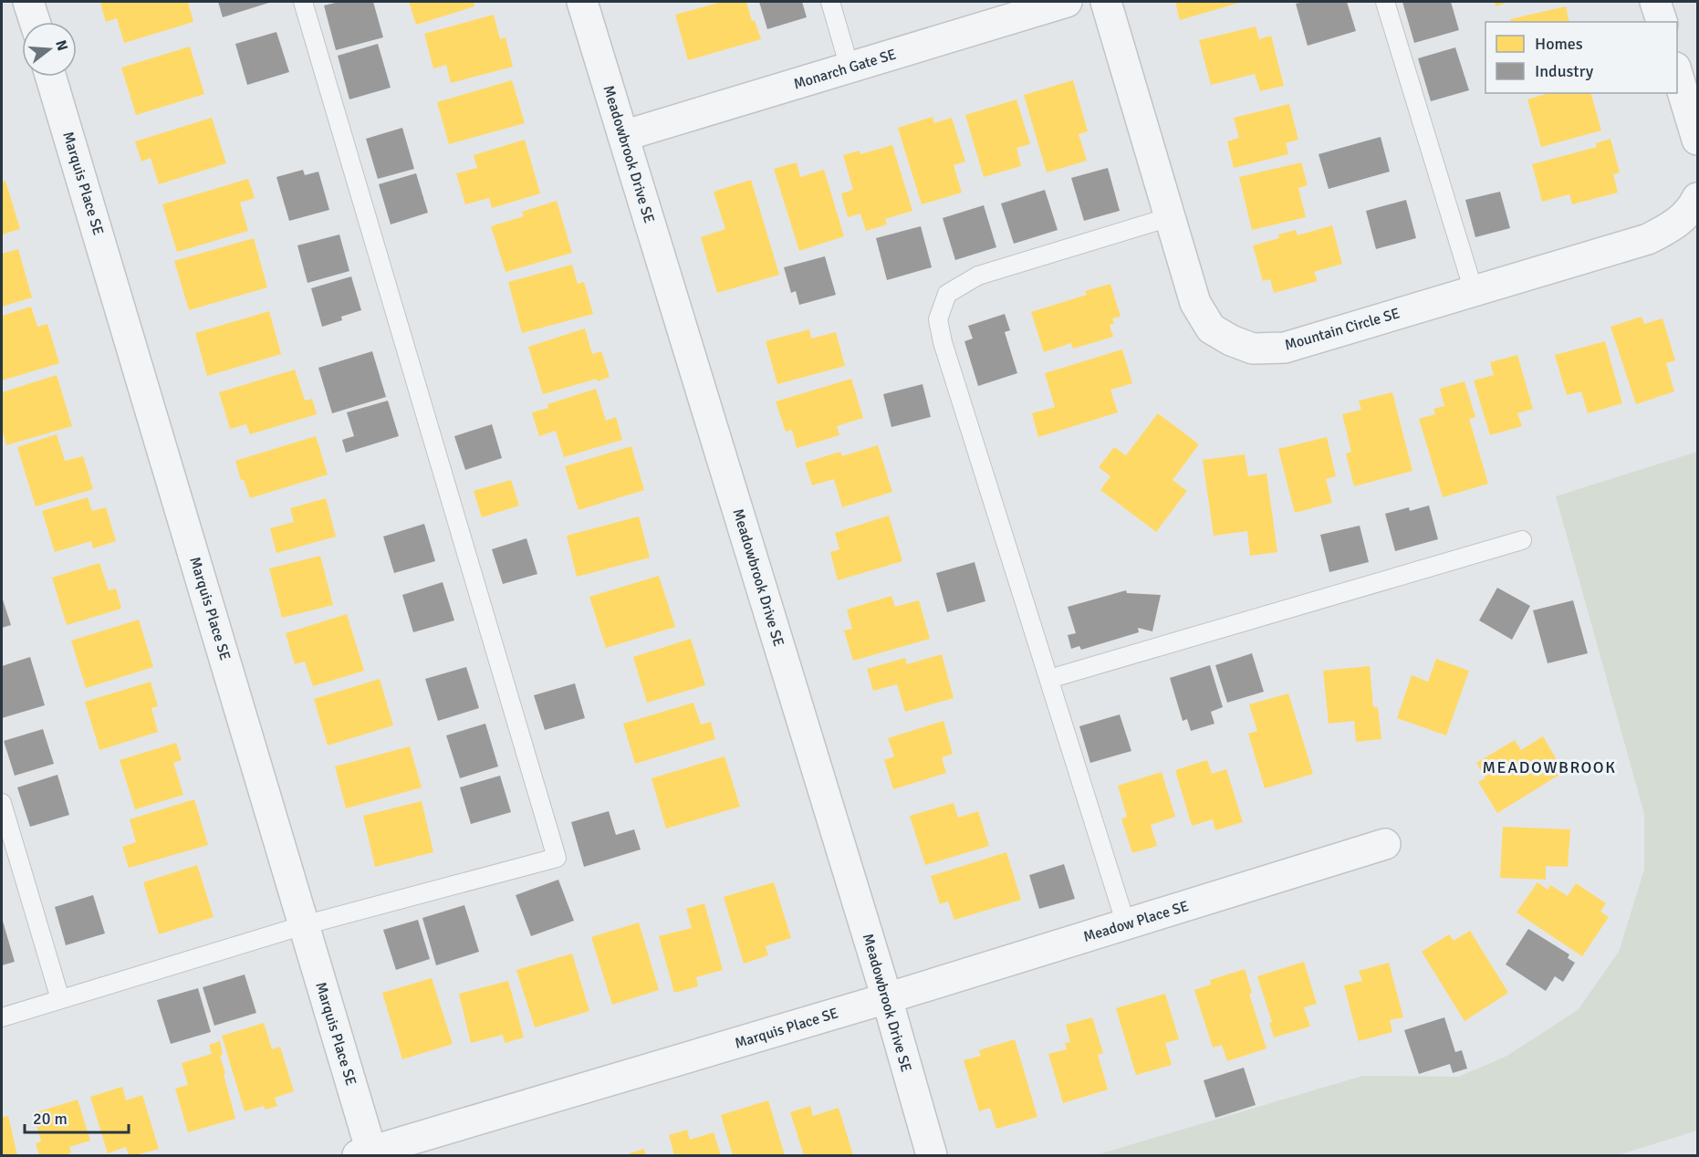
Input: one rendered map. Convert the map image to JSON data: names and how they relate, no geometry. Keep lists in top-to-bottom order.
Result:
{
  "streets": {
    "street": [
      "Monarch Gate SE",
      "Meadowbrook Drive SE",
      "Marquis Place SE",
      "Mountain Circle SE",
      "Meadow Place SE"
    ]
  },
  "crossings": [
    ["Monarch Gate SE", "Meadowbrook Drive SE"],
    ["Meadowbrook Drive SE", "Marquis Place SE"],
    ["Meadowbrook Drive SE", "Meadow Place SE"],
    ["Marquis Place SE", "Meadow Place SE"]
  ],
  "districts": ["MEADOWBROOK"],
  "legend": ["Homes", "Industry"],
  "scale_bar": "20 m",
  "north": "right"
}
